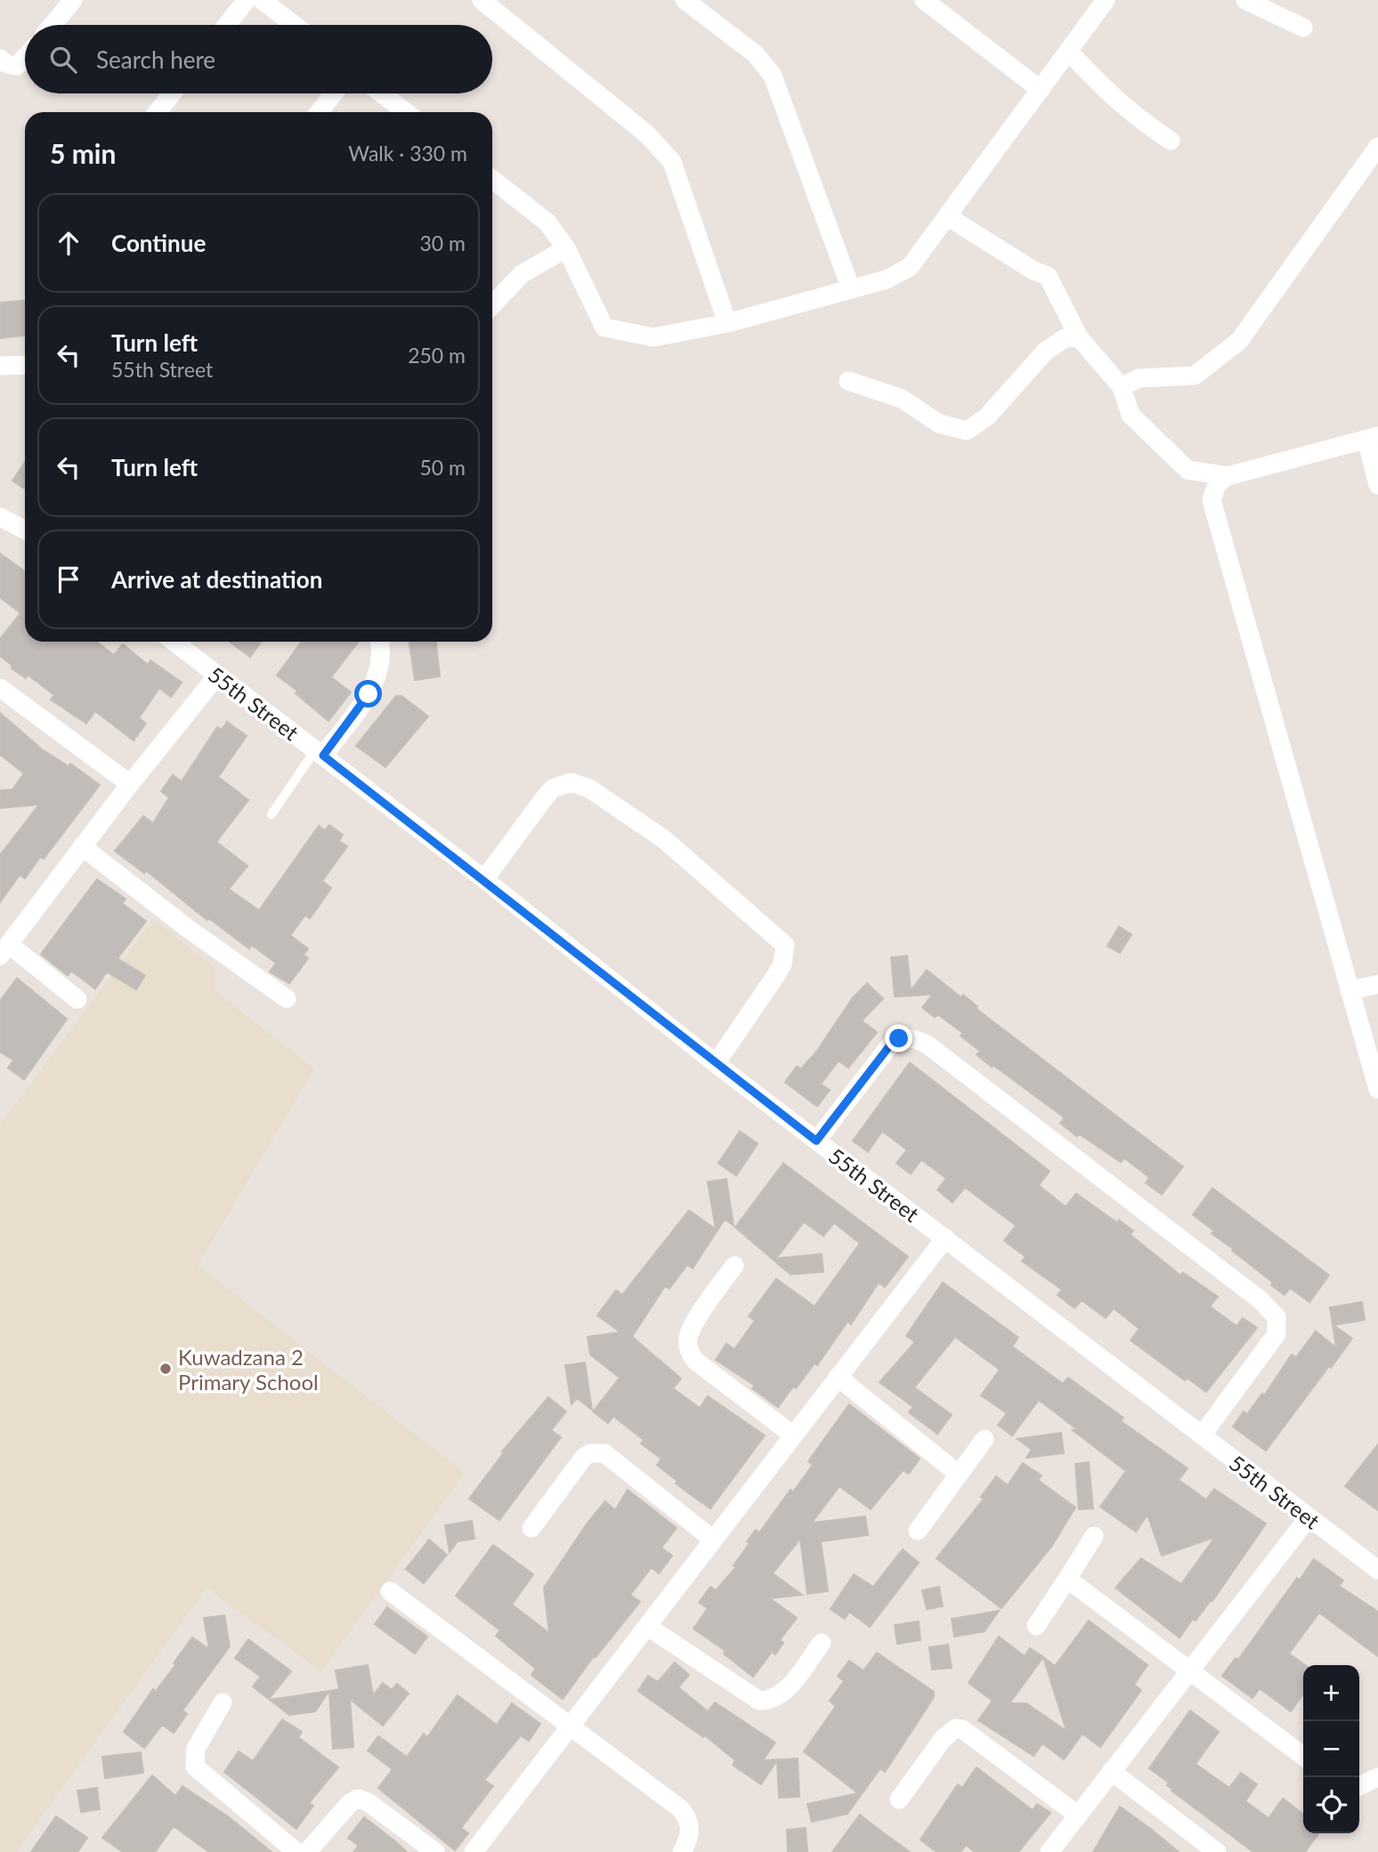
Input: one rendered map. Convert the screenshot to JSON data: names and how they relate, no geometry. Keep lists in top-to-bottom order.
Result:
{
  "streets": {
    "street": ["55th Street"]
  },
  "places": ["Kuwadzana 2 Primary School"],
  "page": {
    "search": "Search here",
    "heading": ["5 min", "Walk · 330 m"],
    "list": [
      ["Continue", "30 m"],
      ["Turn left", "55th Street", "250 m"],
      ["Turn left", "50 m"],
      "Arrive at destination"
    ],
    "map_buttons": ["+", "−"]
  }
}
